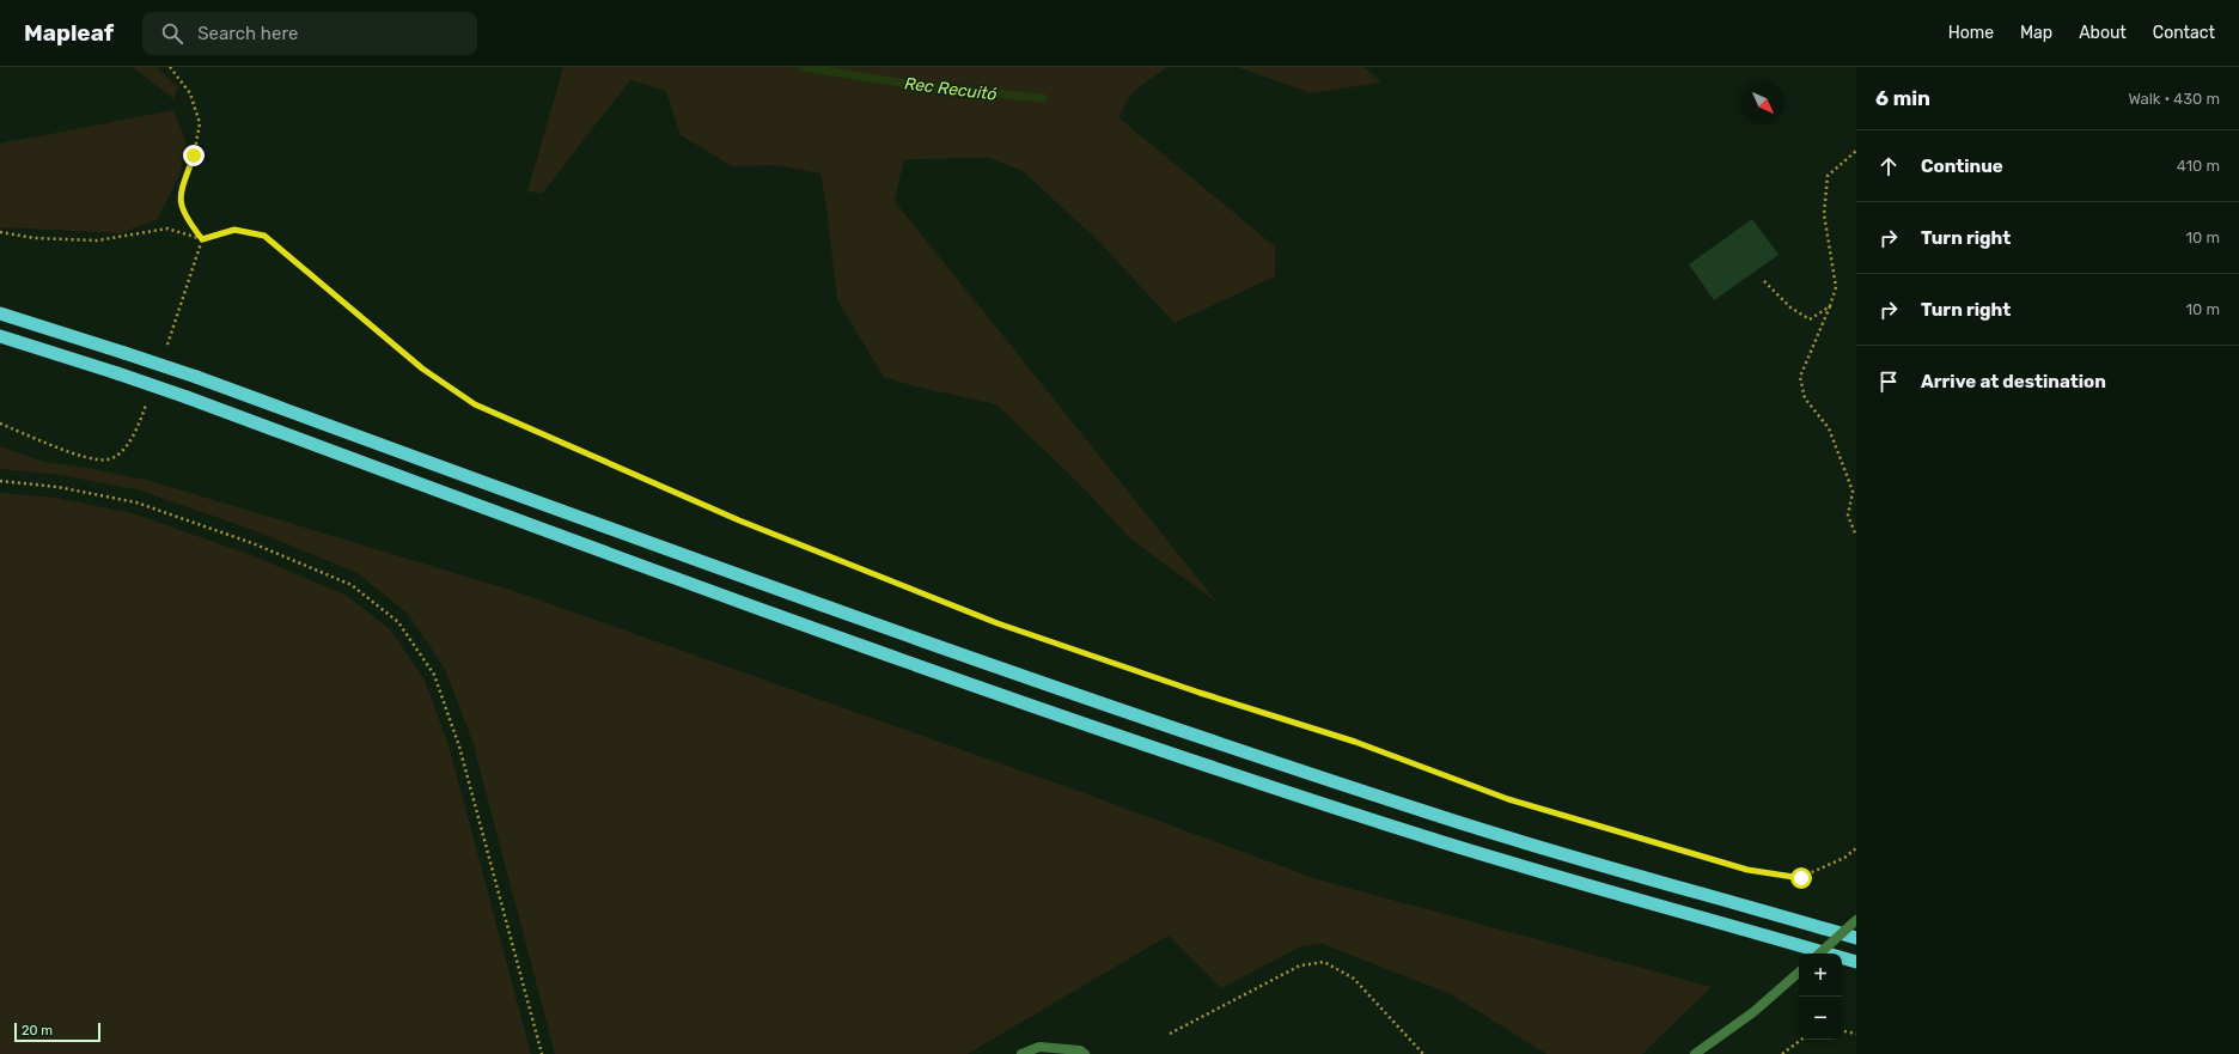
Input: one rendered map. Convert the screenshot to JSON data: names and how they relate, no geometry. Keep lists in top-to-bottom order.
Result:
{
  "water": ["Rec Recuitó"],
  "scale_bar": "20 m",
  "north": "bottom right",
  "page": {
    "header": "Mapleaf",
    "search": "Search here",
    "nav": [
      "Home",
      "Map",
      "About",
      "Contact"
    ],
    "heading": ["6 min", "Walk · 430 m"],
    "list": [
      ["Continue", "410 m"],
      ["Turn right", "10 m"],
      ["Turn right", "10 m"],
      "Arrive at destination"
    ],
    "map_buttons": ["+", "−"],
    "scale": "20 m"
  }
}
